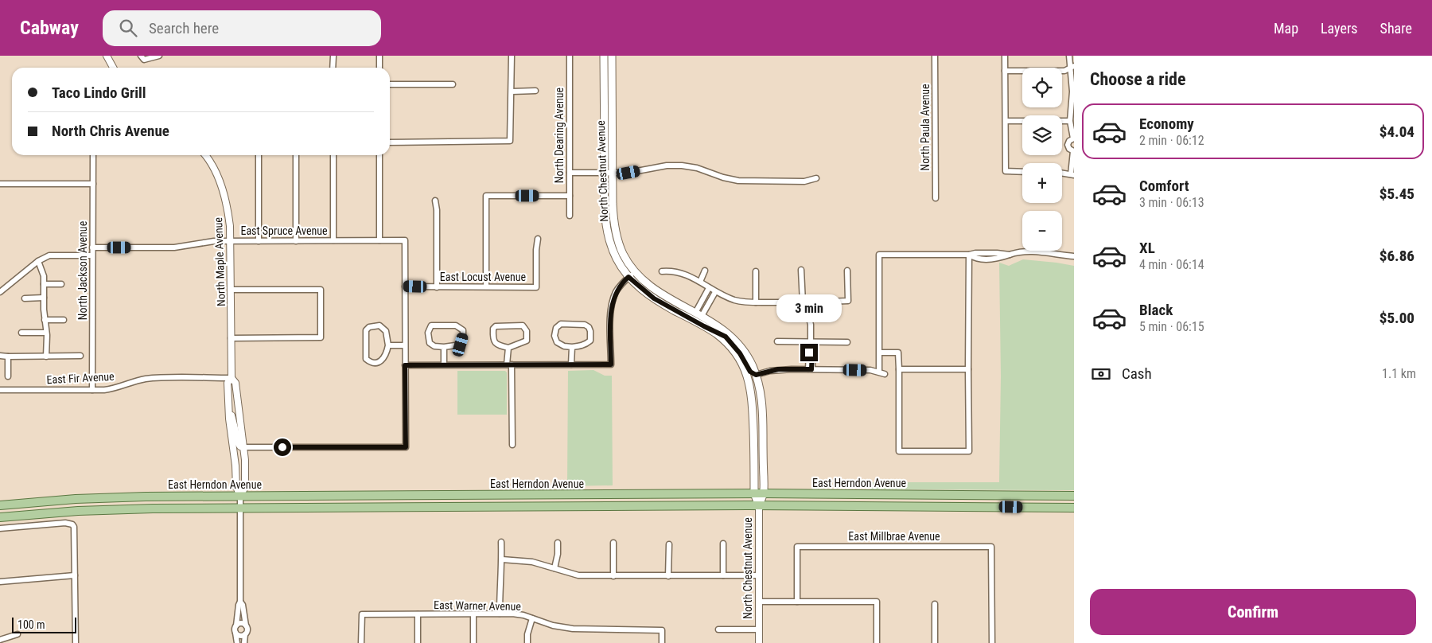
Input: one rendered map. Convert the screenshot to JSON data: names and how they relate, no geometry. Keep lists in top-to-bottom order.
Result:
{
  "streets": {
    "main road": ["North Chestnut Avenue", "East Herndon Avenue"],
    "street": [
      "North Paula Avenue",
      "North Dearing Avenue",
      "East Spruce Avenue",
      "North Maple Avenue",
      "North Jackson Avenue",
      "East Locust Avenue",
      "East Fir Avenue",
      "East Millbrae Avenue",
      "East Warner Avenue"
    ]
  },
  "crossings": [
    ["North Chestnut Avenue", "East Herndon Avenue"],
    ["East Spruce Avenue", "North Maple Avenue"],
    ["East Spruce Avenue", "North Jackson Avenue"],
    ["East Spruce Avenue", "East Locust Avenue"],
    ["North Maple Avenue", "East Fir Avenue"],
    ["North Maple Avenue", "East Herndon Avenue"],
    ["North Jackson Avenue", "East Fir Avenue"]
  ],
  "scale_bar": "100 m",
  "page": {
    "header": "Cabway",
    "search": "Search here",
    "nav": ["Map", "Layers", "Share"],
    "heading": "Choose a ride",
    "map_buttons": ["+", "−"],
    "banner": ["Taco Lindo Grill", "North Chris Avenue"],
    "list": [
      {
        "name": "Economy",
        "note": "2 min · 06:12",
        "value": "$4.04"
      },
      {
        "name": "Comfort",
        "note": "3 min · 06:13",
        "value": "$5.45"
      },
      {
        "name": "XL",
        "note": "4 min · 06:14",
        "value": "$6.86"
      },
      {
        "name": "Black",
        "note": "5 min · 06:15",
        "value": "$5.00"
      }
    ],
    "bubble": "3 min",
    "pay": ["Cash", "1.1 km"],
    "buttons": "Confirm",
    "scale": "100 m"
  }
}
